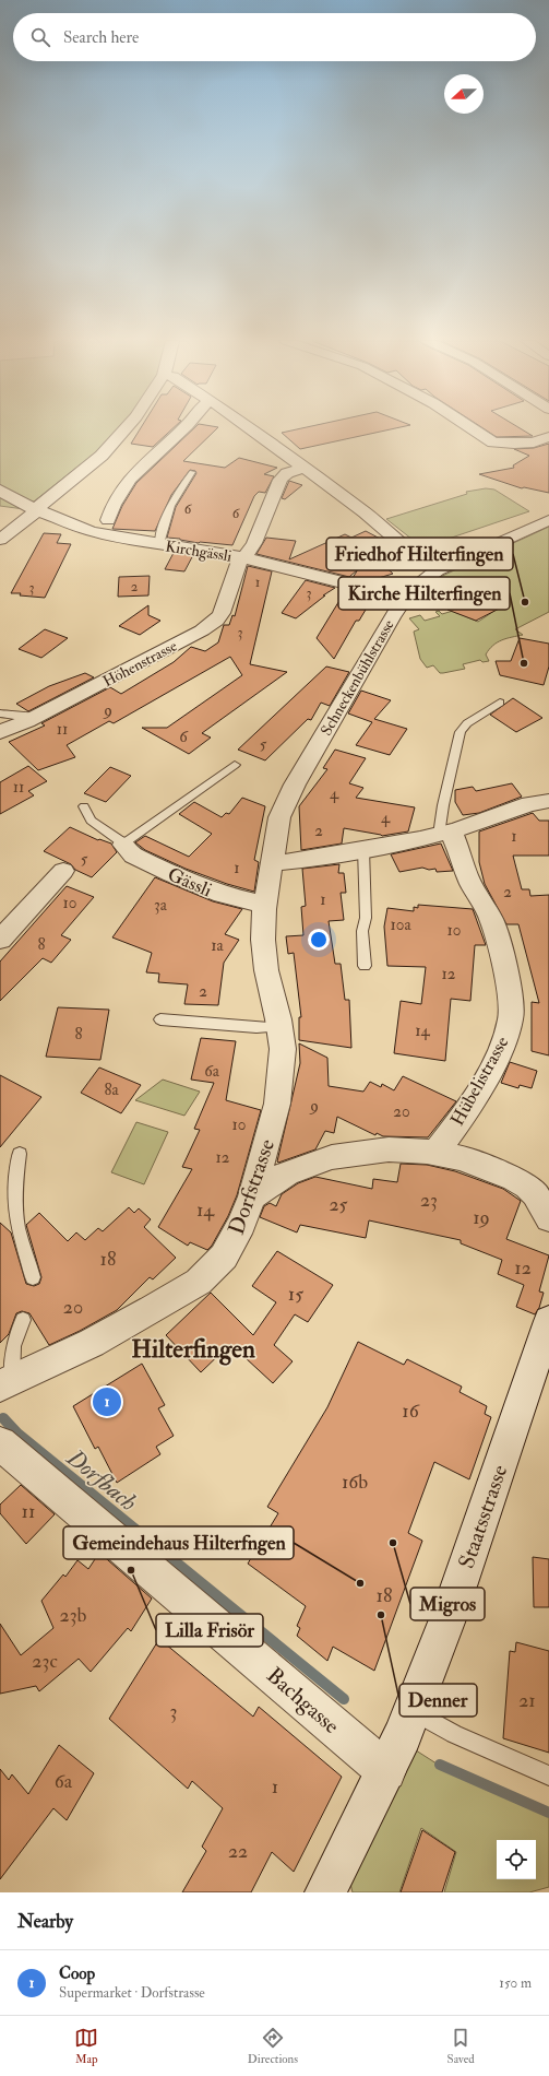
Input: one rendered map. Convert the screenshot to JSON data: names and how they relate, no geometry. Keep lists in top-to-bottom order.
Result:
{
  "streets": {
    "street": [
      "Kirchgässli",
      "Höhenstrasse",
      "Schneckenbühlstrasse",
      "Gässli",
      "Hübelistrasse",
      "Dorfstrasse",
      "Staatsstrasse",
      "Bachgasse"
    ]
  },
  "crossings": [
    ["Kirchgässli", "Höhenstrasse"],
    ["Kirchgässli", "Schneckenbühlstrasse"],
    ["Schneckenbühlstrasse", "Dorfstrasse"],
    ["Gässli", "Dorfstrasse"],
    ["Staatsstrasse", "Bachgasse"]
  ],
  "districts": ["Hilterfingen"],
  "water": ["Dorfbach"],
  "places": [
    "Friedhof Hilterfingen",
    "Kirche Hilterfingen",
    "Migros",
    "Lilla Frisör",
    "Gemeindehaus Hilterfngen",
    "Denner"
  ],
  "house_numbers": [
    "6",
    "6",
    "1",
    "2",
    "3",
    "3",
    "3",
    "9",
    "11",
    "6",
    "5",
    "11",
    "4",
    "4",
    "2",
    "1",
    "5",
    "1",
    "2",
    "1",
    "10",
    "3a",
    "10a",
    "10",
    "8",
    "1a",
    "12",
    "2",
    "14",
    "8",
    "6a",
    "8a",
    "9",
    "20",
    "10",
    "12",
    "23",
    "25",
    "14",
    "19",
    "18",
    "12",
    "15",
    "20",
    "16",
    "16b",
    "11",
    "18",
    "23b",
    "23c",
    "21",
    "3",
    "6a",
    "1",
    "22"
  ],
  "north": "left",
  "page": {
    "search": "Search here",
    "pins": "1",
    "heading": "Nearby",
    "list": [
      {
        "mark": "1",
        "name": "Coop",
        "note": "Supermarket · Dorfstrasse",
        "value": "150 m"
      }
    ],
    "nav": ["Map", "Directions", "Saved"]
  }
}
